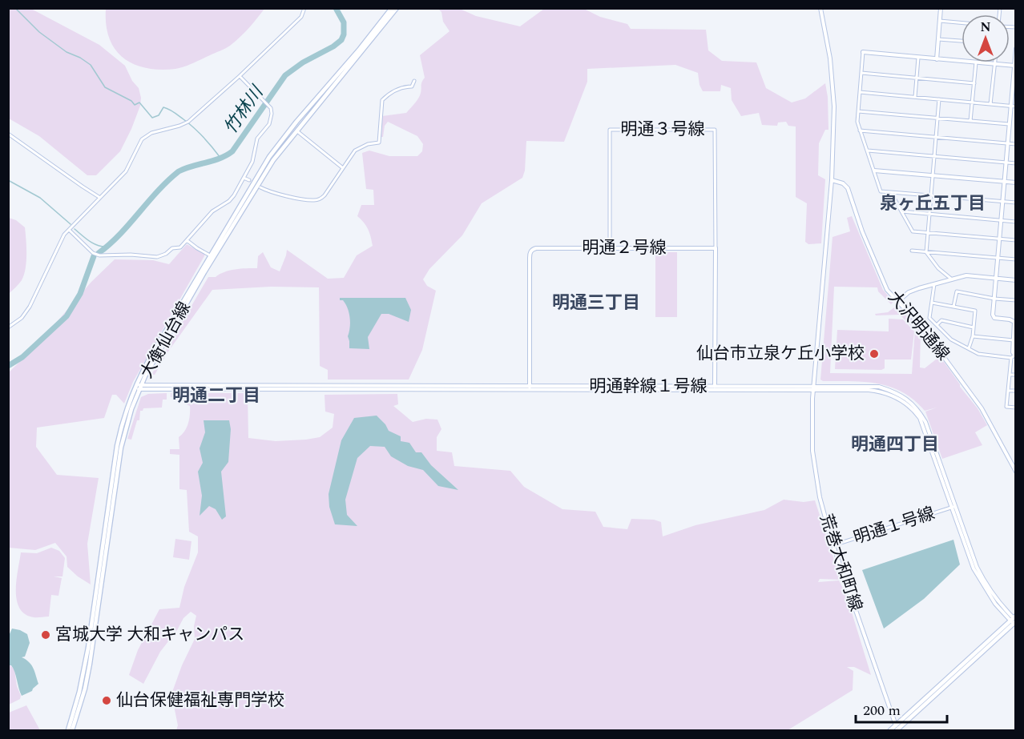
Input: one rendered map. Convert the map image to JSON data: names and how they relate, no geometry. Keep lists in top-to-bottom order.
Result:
{
  "streets": {
    "main road": ["大衡仙台線"],
    "street": [
      "明通３号線",
      "明通２号線",
      "大沢明通線",
      "明通幹線１号線",
      "明通１号線",
      "荒巻大和町線"
    ]
  },
  "crossings": [
    ["明通３号線", "明通２号線"],
    ["明通２号線", "明通幹線１号線"],
    ["大沢明通線", "荒巻大和町線"],
    ["大衡仙台線", "明通幹線１号線"],
    ["明通幹線１号線", "明通１号線"],
    ["明通幹線１号線", "荒巻大和町線"],
    ["明通１号線", "荒巻大和町線"]
  ],
  "districts": [
    "泉ヶ丘五丁目",
    "明通三丁目",
    "明通二丁目",
    "明通四丁目"
  ],
  "water": ["竹林川"],
  "places": ["仙台市立泉ケ丘小学校", "宮城大学 大和キャンパス", "仙台保健福祉専門学校"],
  "scale_bar": "200 m",
  "north": "top"
}
